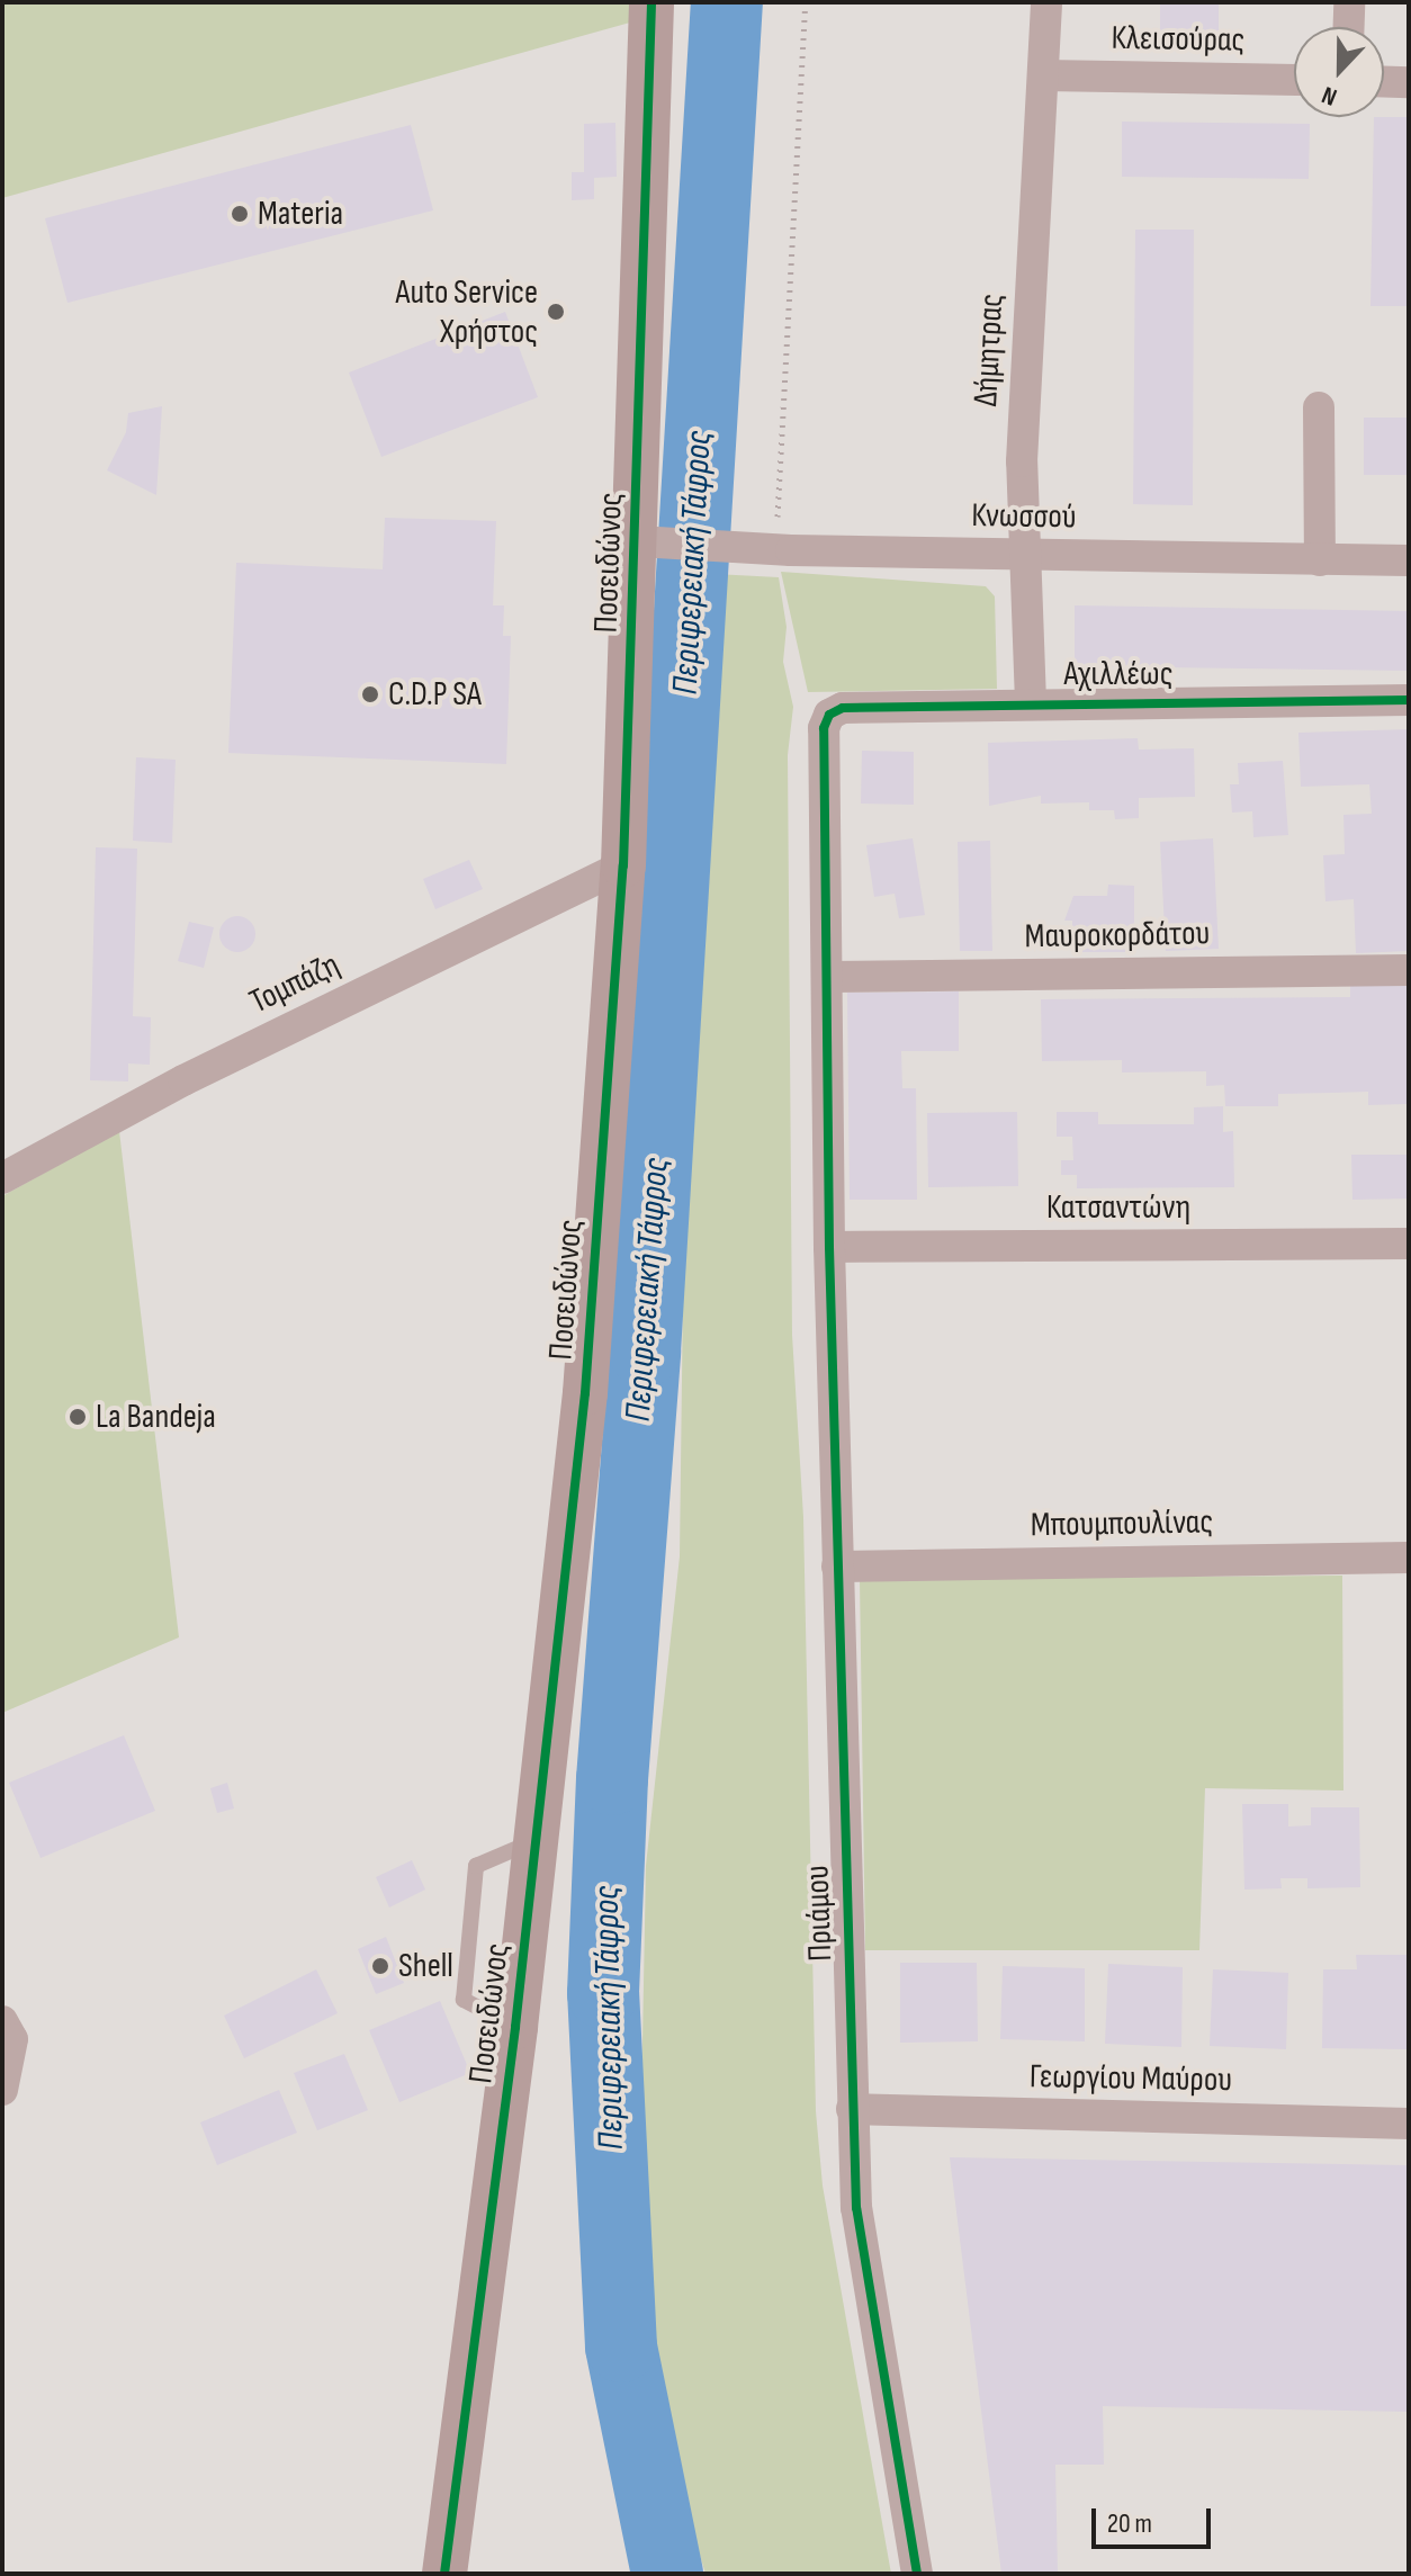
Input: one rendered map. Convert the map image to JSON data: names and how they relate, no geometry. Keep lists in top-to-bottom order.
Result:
{
  "streets": {
    "street": [
      "Κλεισούρας",
      "Δήμητρας",
      "Κνωσσού",
      "Ποσειδώνος",
      "Αχιλλέως",
      "Μαυροκορδάτου",
      "Τομπάζη",
      "Κατσαντώνη",
      "Μπουμπουλίνας",
      "Πριάμου",
      "Γεωργίου Μαύρου"
    ]
  },
  "crossings": [
    ["Κλεισούρας", "Δήμητρας"],
    ["Δήμητρας", "Κνωσσού"],
    ["Δήμητρας", "Αχιλλέως"],
    ["Κνωσσού", "Ποσειδώνος"],
    ["Ποσειδώνος", "Τομπάζη"],
    ["Αχιλλέως", "Πριάμου"],
    ["Μαυροκορδάτου", "Πριάμου"],
    ["Κατσαντώνη", "Πριάμου"],
    ["Μπουμπουλίνας", "Πριάμου"],
    ["Πριάμου", "Γεωργίου Μαύρου"]
  ],
  "water": ["Περιφερειακή Τάφρος"],
  "places": [
    "Materia",
    "Auto Service Χρήστος",
    "C.D.P SA",
    "La Bandeja",
    "Shell"
  ],
  "scale_bar": "20 m",
  "north": "bottom"
}
